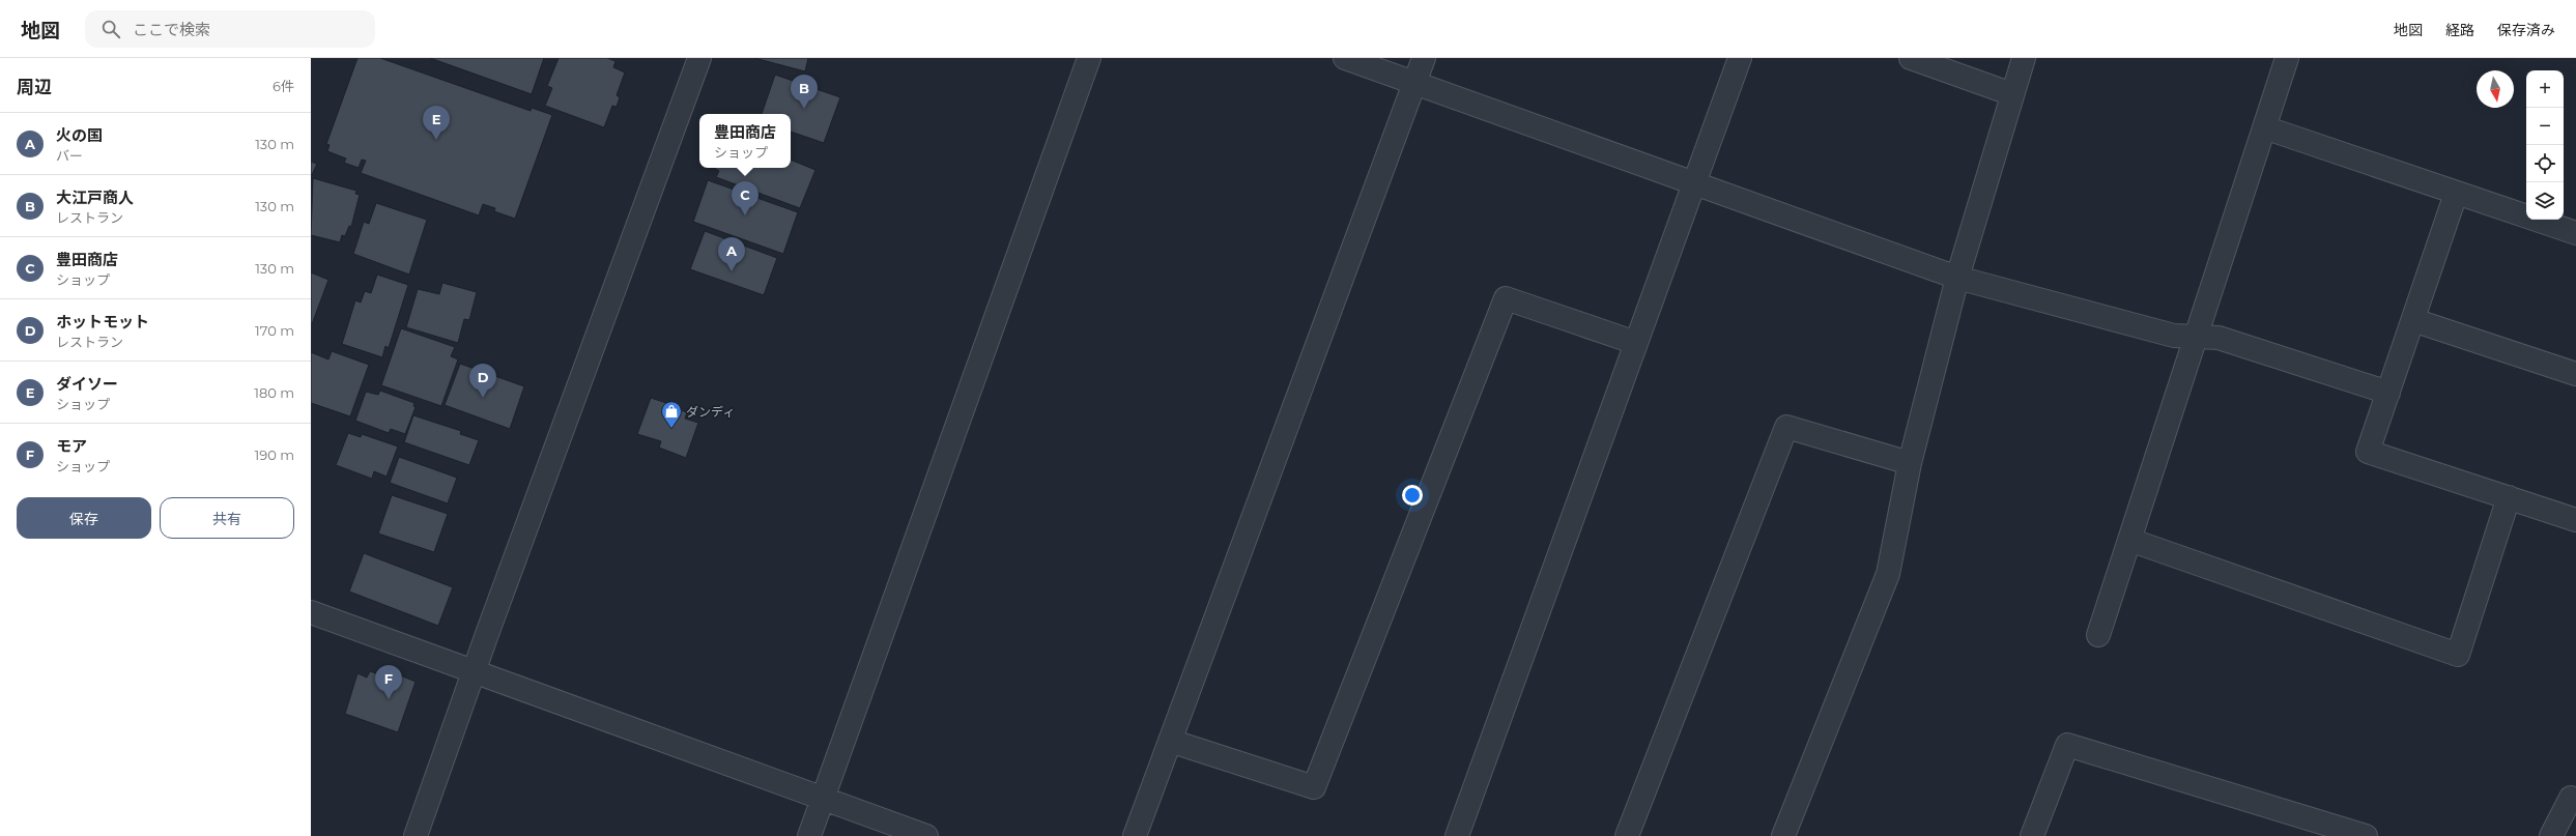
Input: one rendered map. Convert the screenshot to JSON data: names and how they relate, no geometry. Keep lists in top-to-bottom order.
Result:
{
  "places": {
    "shop": ["ダンディ"]
  },
  "north": "bottom",
  "page": {
    "header": "地図",
    "search": "ここで検索",
    "nav": ["地図", "経路", "保存済み"],
    "heading": ["周辺", "6件"],
    "map_buttons": ["+", "−"],
    "pins": [
      "B",
      "E",
      "C",
      "A",
      "D",
      "F"
    ],
    "list": [
      {
        "mark": "A",
        "name": "火の国",
        "note": "バー",
        "value": "130 m"
      },
      {
        "mark": "B",
        "name": "大江戸商人",
        "note": "レストラン",
        "value": "130 m"
      },
      {
        "mark": "C",
        "name": "豊田商店",
        "note": "ショップ",
        "value": "130 m"
      },
      {
        "mark": "D",
        "name": "ホットモット",
        "note": "レストラン",
        "value": "170 m"
      },
      {
        "mark": "E",
        "name": "ダイソー",
        "note": "ショップ",
        "value": "180 m"
      },
      {
        "mark": "F",
        "name": "モア",
        "note": "ショップ",
        "value": "190 m"
      }
    ],
    "popup": ["豊田商店", "ショップ"],
    "buttons": ["保存", "共有"]
  }
}
